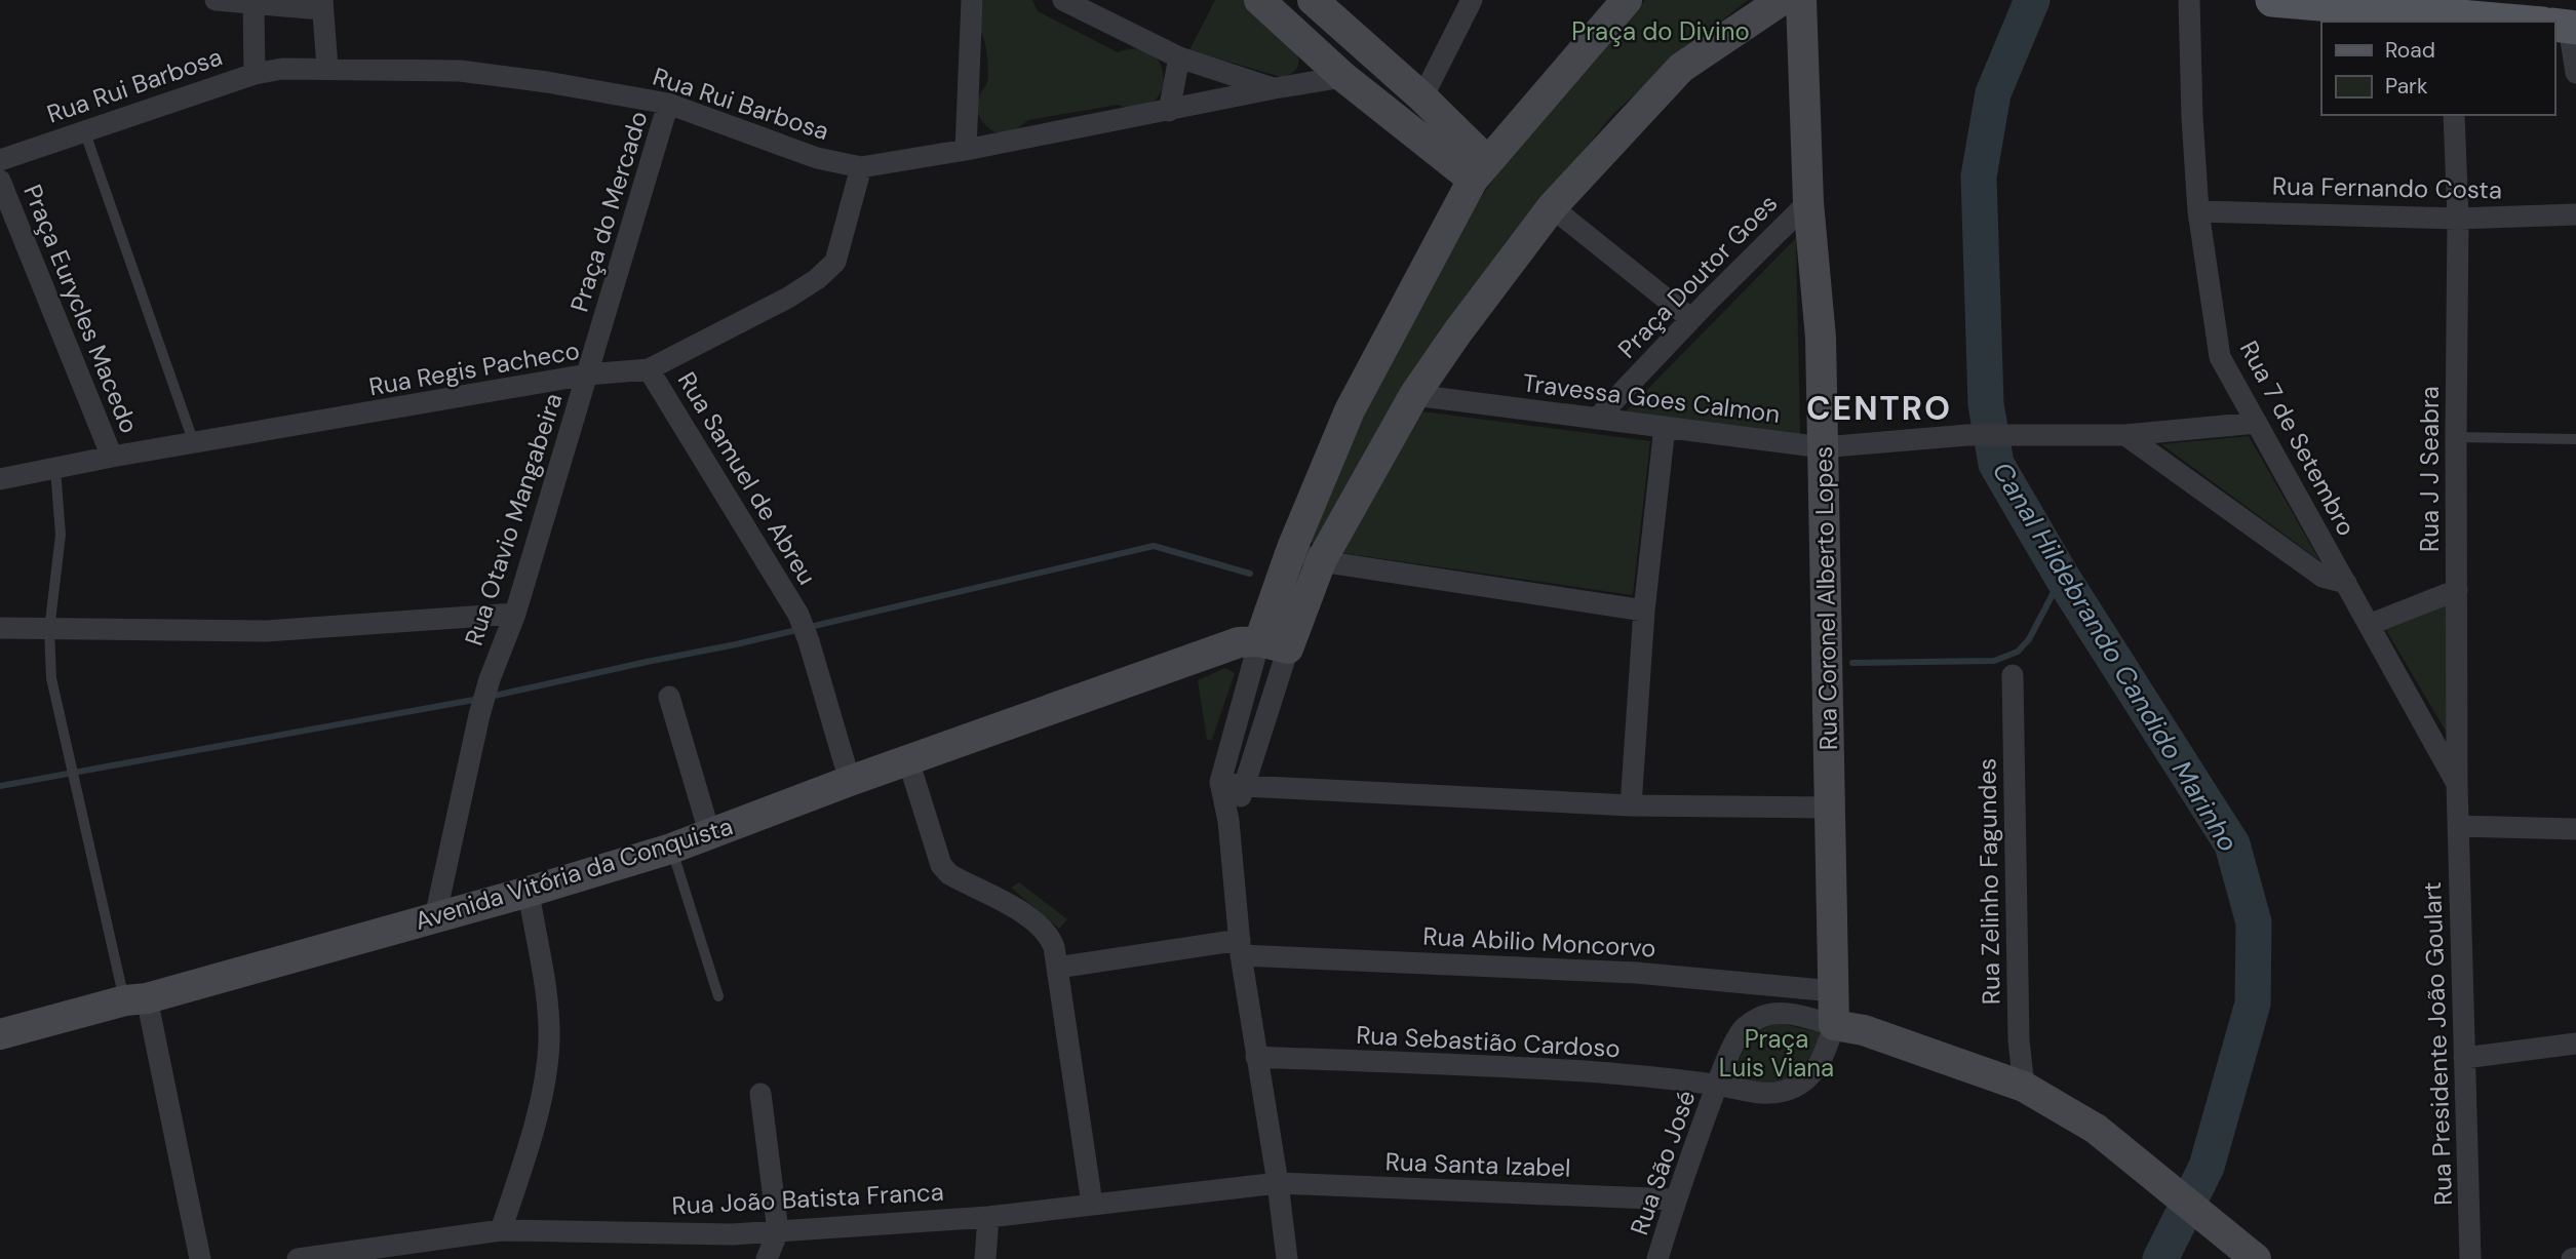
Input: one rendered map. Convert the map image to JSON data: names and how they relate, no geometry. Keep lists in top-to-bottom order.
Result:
{
  "streets": {
    "main road": ["Rua Coronel Alberto Lopes", "Avenida Vitória da Conquista"],
    "street": [
      "Rua Rui Barbosa",
      "Rua Fernando Costa",
      "Praça do Mercado",
      "Praça Doutor Goes",
      "Praça Eurycles Macedo",
      "Rua Regis Pacheco",
      "Travessa Goes Calmon",
      "Rua 7 de Setembro",
      "Rua J J Seabra",
      "Rua Samuel de Abreu",
      "Rua Otavio Mangabeira",
      "Rua Zelinho Fagundes",
      "Rua Abilio Moncorvo",
      "Rua Sebastião Cardoso",
      "Rua Presidente João Goulart",
      "Rua São José",
      "Rua Santa Izabel",
      "Rua João Batista Franca"
    ]
  },
  "crossings": [
    ["Rua Rui Barbosa", "Praça do Mercado"],
    ["Rua Rui Barbosa", "Rua Regis Pacheco"],
    ["Rua Fernando Costa", "Rua 7 de Setembro"],
    ["Rua Fernando Costa", "Rua J J Seabra"],
    ["Praça do Mercado", "Rua Regis Pacheco"],
    ["Praça do Mercado", "Rua Otavio Mangabeira"],
    ["Praça Doutor Goes", "Travessa Goes Calmon"],
    ["Praça Doutor Goes", "Rua Coronel Alberto Lopes"],
    ["Praça Eurycles Macedo", "Rua Regis Pacheco"],
    ["Rua Regis Pacheco", "Rua Samuel de Abreu"],
    ["Rua Regis Pacheco", "Rua Otavio Mangabeira"],
    ["Travessa Goes Calmon", "Rua 7 de Setembro"],
    ["Travessa Goes Calmon", "Rua Coronel Alberto Lopes"],
    ["Rua 7 de Setembro", "Rua J J Seabra"],
    ["Rua J J Seabra", "Rua Presidente João Goulart"],
    ["Rua Samuel de Abreu", "Avenida Vitória da Conquista"],
    ["Rua Otavio Mangabeira", "Avenida Vitória da Conquista"],
    ["Rua Coronel Alberto Lopes", "Rua Abilio Moncorvo"],
    ["Rua Coronel Alberto Lopes", "Rua São José"],
    ["Rua Sebastião Cardoso", "Rua São José"],
    ["Rua São José", "Rua Santa Izabel"],
    ["Rua Santa Izabel", "Rua João Batista Franca"]
  ],
  "districts": ["CENTRO"],
  "water": ["Canal Hildebrando Candido Marinho"],
  "parks": ["Praça do Divino", "Praça Luis Viana"],
  "legend": ["Road", "Park"]
}
